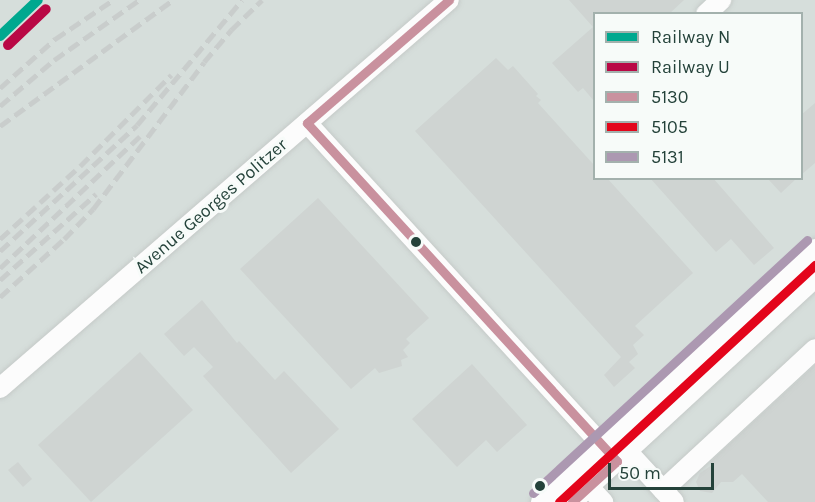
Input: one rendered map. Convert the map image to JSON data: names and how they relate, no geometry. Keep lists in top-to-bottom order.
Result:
{
  "streets": {
    "street": ["Avenue Georges Politzer"]
  },
  "lines": [
    "rail line N",
    "transit line 5130",
    "rail line U",
    "transit line 5131",
    "transit line 5105"
  ],
  "legend": [
    "Railway N",
    "Railway U",
    "5130",
    "5105",
    "5131"
  ],
  "scale_bar": "50 m"
}
